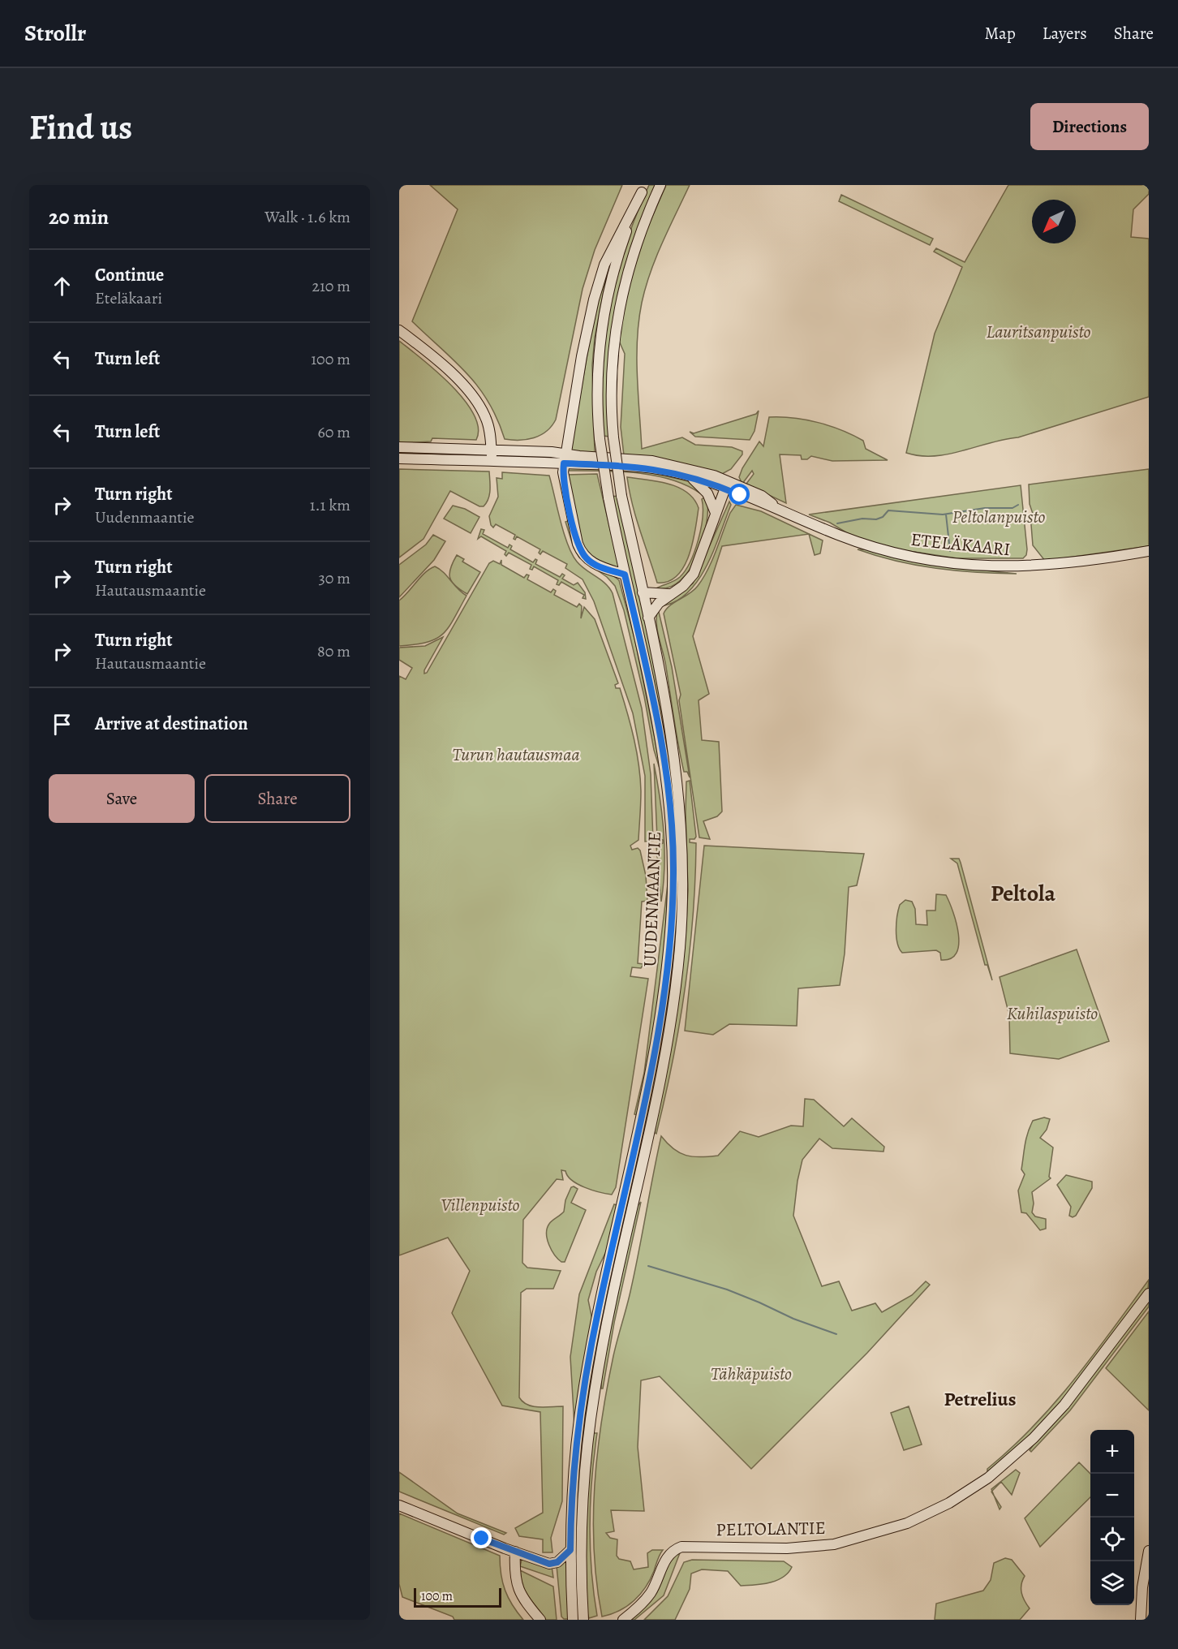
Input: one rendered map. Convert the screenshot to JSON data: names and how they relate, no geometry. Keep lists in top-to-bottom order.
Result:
{
  "streets": {
    "main road": ["ETELÄKAARI", "UUDENMAANTIE", "PELTOLANTIE"]
  },
  "districts": ["Peltola", "Petrelius"],
  "parks": [
    "Lauritsanpuisto",
    "Peltolanpuisto",
    "Turun hautausmaa",
    "Kuhilaspuisto",
    "Villenpuisto",
    "Tähkäpuisto"
  ],
  "scale_bar": "100 m",
  "north": "bottom left",
  "page": {
    "header": "Strollr",
    "nav": ["Map", "Layers", "Share"],
    "buttons": [
      "Directions",
      ["Save", "Share"]
    ],
    "title": "Find us",
    "heading": ["20 min", "Walk · 1.6 km"],
    "list": [
      ["Continue", "Eteläkaari", "210 m"],
      ["Turn left", "100 m"],
      ["Turn left", "60 m"],
      ["Turn right", "Uudenmaantie", "1.1 km"],
      ["Turn right", "Hautausmaantie", "30 m"],
      ["Turn right", "Hautausmaantie", "80 m"],
      "Arrive at destination"
    ],
    "map_buttons": ["+", "−"],
    "scale": "100 m"
  }
}
